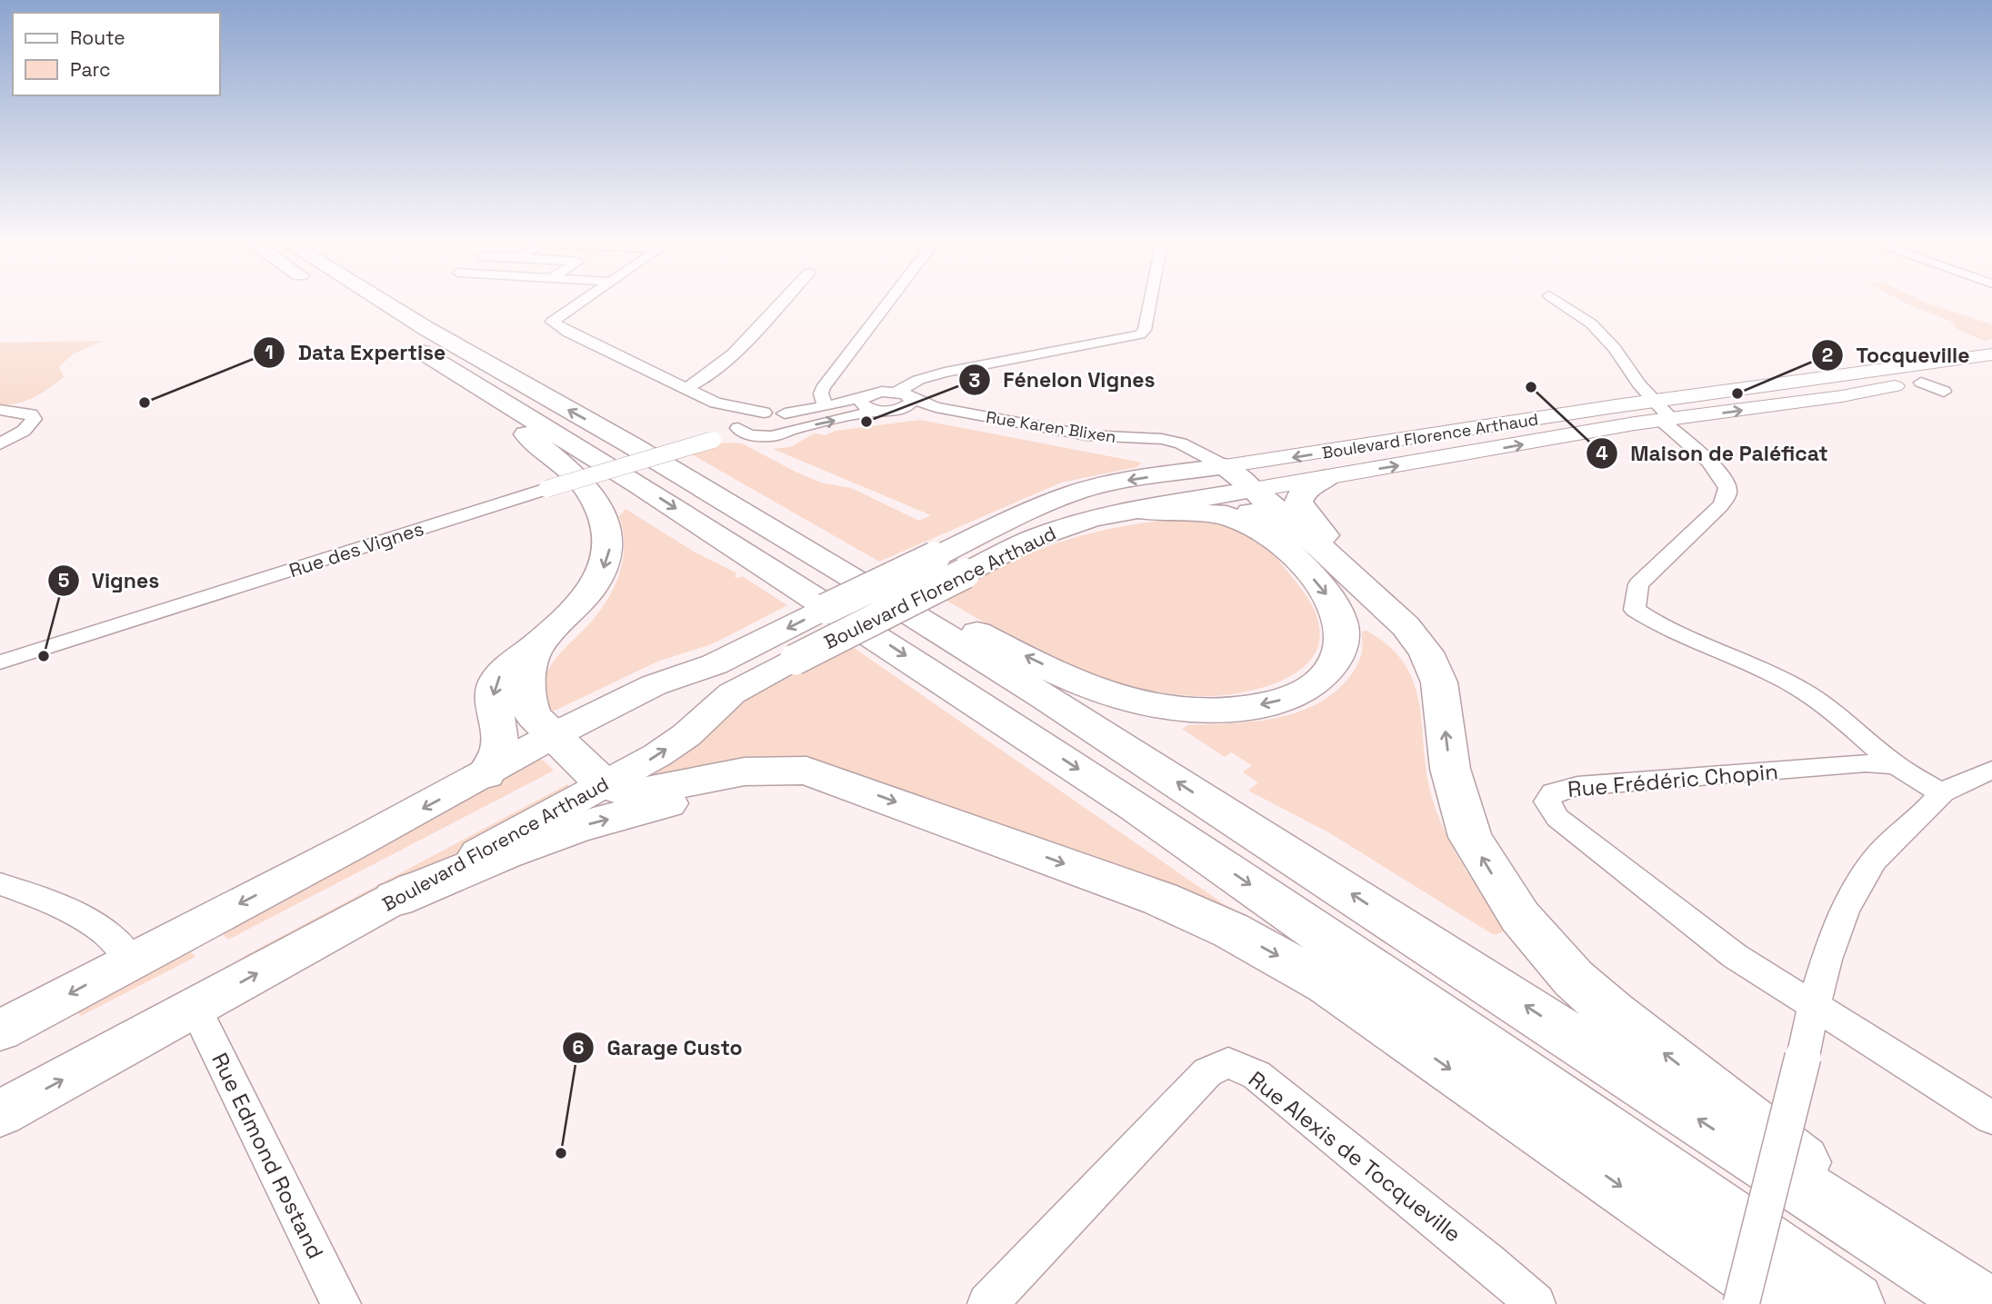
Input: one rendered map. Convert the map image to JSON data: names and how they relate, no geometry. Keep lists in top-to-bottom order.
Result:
{
  "streets": {
    "main road": ["Boulevard Florence Arthaud"],
    "street": [
      "Rue Karen Blixen",
      "Rue des Vignes",
      "Rue Frédéric Chopin",
      "Rue Edmond Rostand",
      "Rue Alexis de Tocqueville"
    ]
  },
  "crossings": [
    ["Rue Karen Blixen", "Boulevard Florence Arthaud"],
    ["Boulevard Florence Arthaud", "Rue Edmond Rostand"]
  ],
  "places": [
    "Maison de Paléficat",
    "Tocqueville",
    "Data Expertise",
    "Fénelon Vignes",
    "Vignes",
    "Garage Custo"
  ],
  "legend": ["Route", "Parc"]
}
